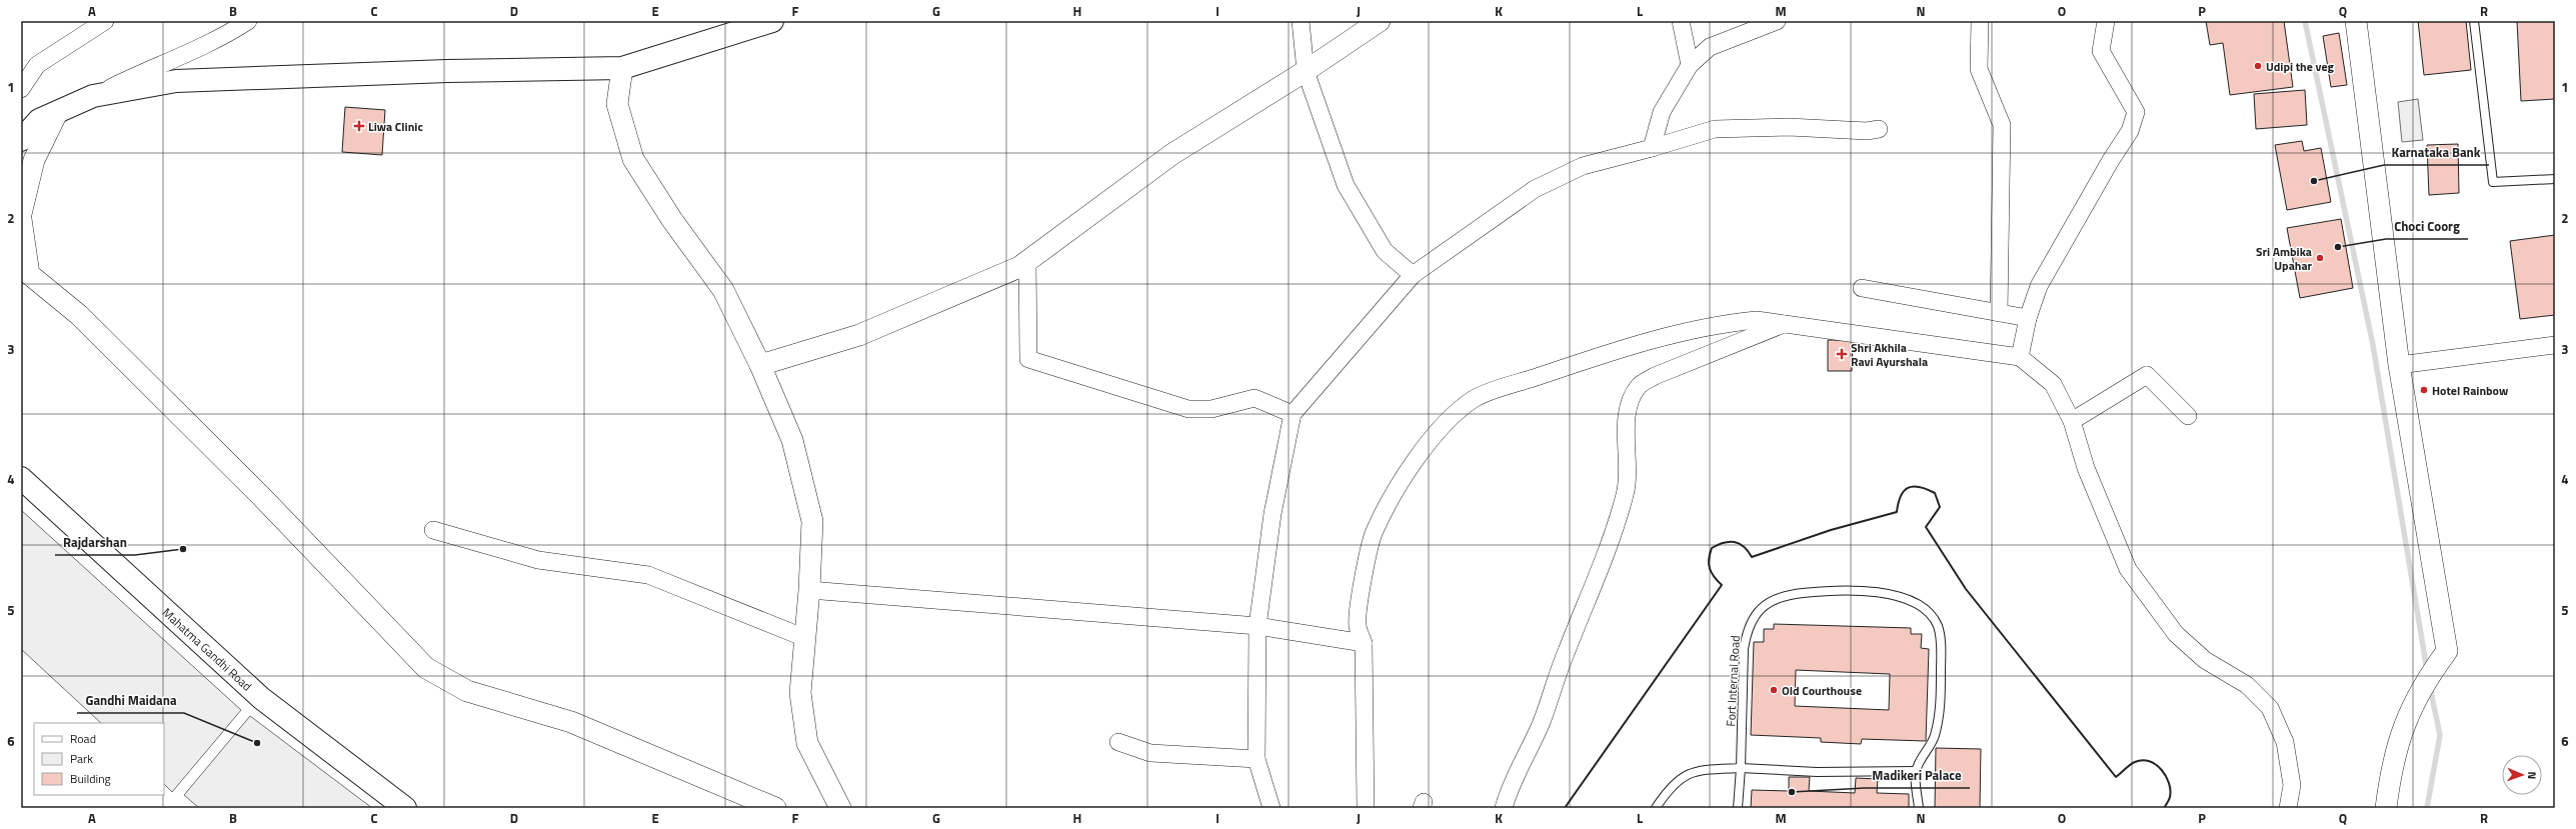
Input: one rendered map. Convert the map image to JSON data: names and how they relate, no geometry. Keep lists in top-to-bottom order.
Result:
{
  "streets": {
    "main road": ["Mahatma Gandhi Road"],
    "lane": ["Fort Internal Road"]
  },
  "places": {
    "other": [
      "Udipi the veg",
      "Karnataka Bank",
      "Choci Coorg",
      "Sri Ambika Upahar",
      "Hotel Rainbow",
      "Rajdarshan",
      "Old Courthouse",
      "Gandhi Maidana",
      "Madikeri Palace"
    ],
    "health": ["Liwa Clinic", "Shri Akhila Ravi Ayurshala"]
  },
  "legend": ["Road", "Park", "Building"],
  "north": "right",
  "grid": {
    "columns": [
      "A",
      "B",
      "C",
      "D",
      "E",
      "F",
      "G",
      "H",
      "I",
      "J",
      "K",
      "L",
      "M",
      "N",
      "O",
      "P",
      "Q",
      "R"
    ],
    "rows": [
      "1",
      "2",
      "3",
      "4",
      "5",
      "6"
    ]
  }
}
